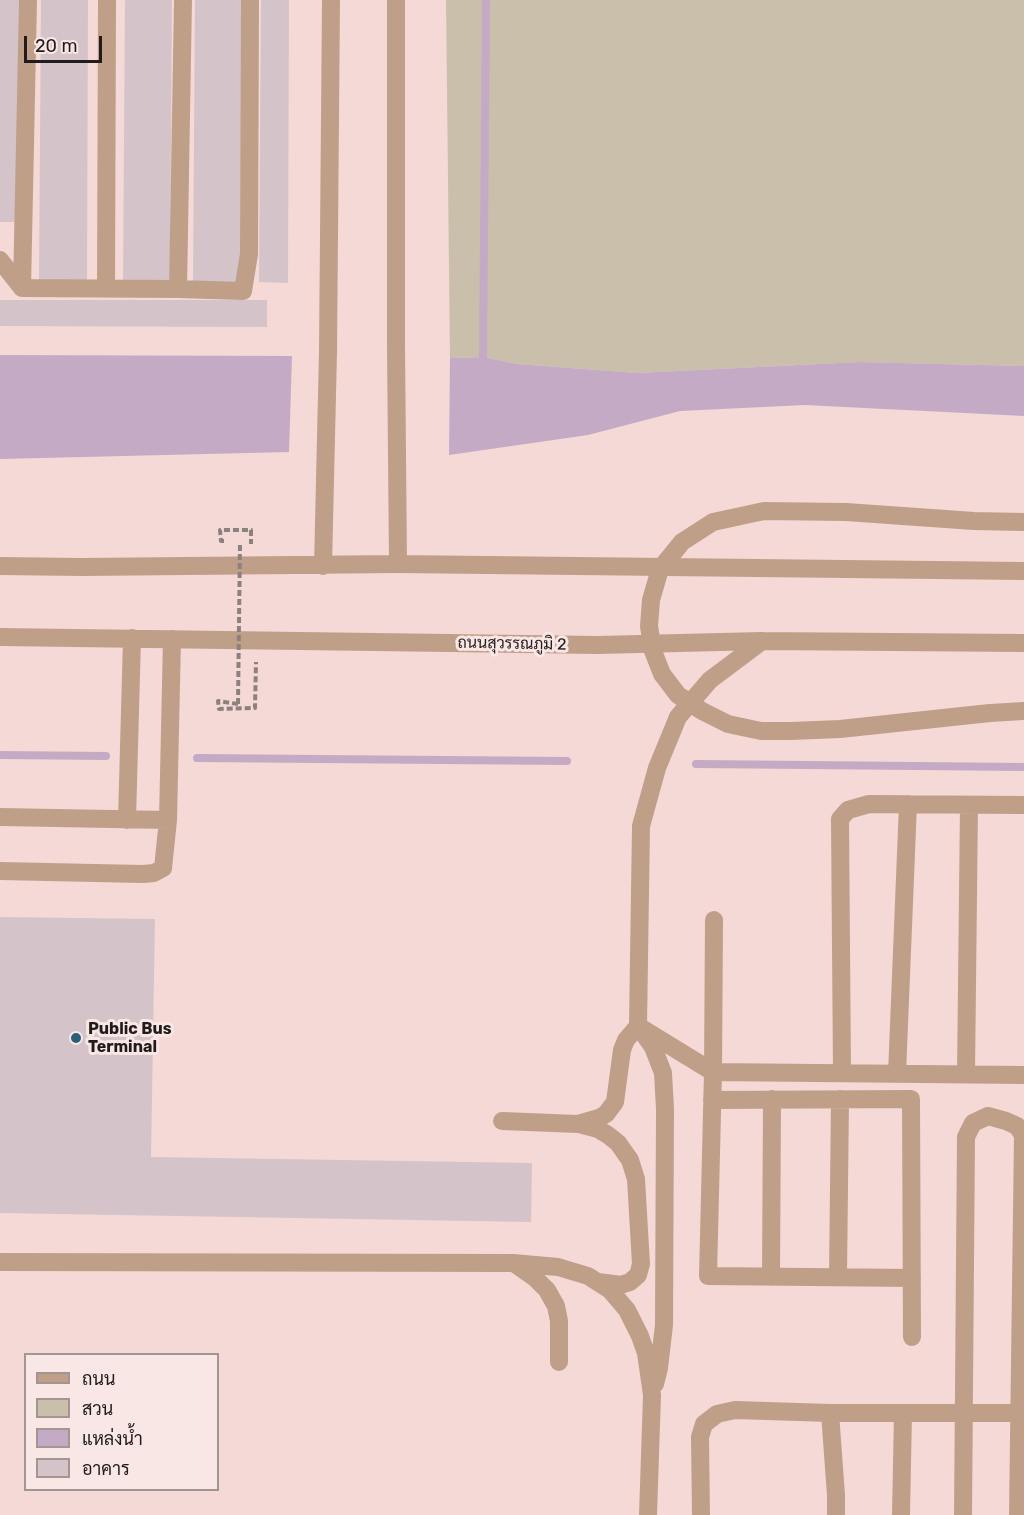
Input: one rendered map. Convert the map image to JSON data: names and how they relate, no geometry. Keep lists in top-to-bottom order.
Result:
{
  "streets": {
    "street": ["ถนนสุวรรณภูมิ 2"]
  },
  "places": ["Public Bus Terminal"],
  "legend": [
    "ถนน",
    "สวน",
    "แหล่งน้ำ",
    "อาคาร"
  ],
  "scale_bar": "20 m"
}
